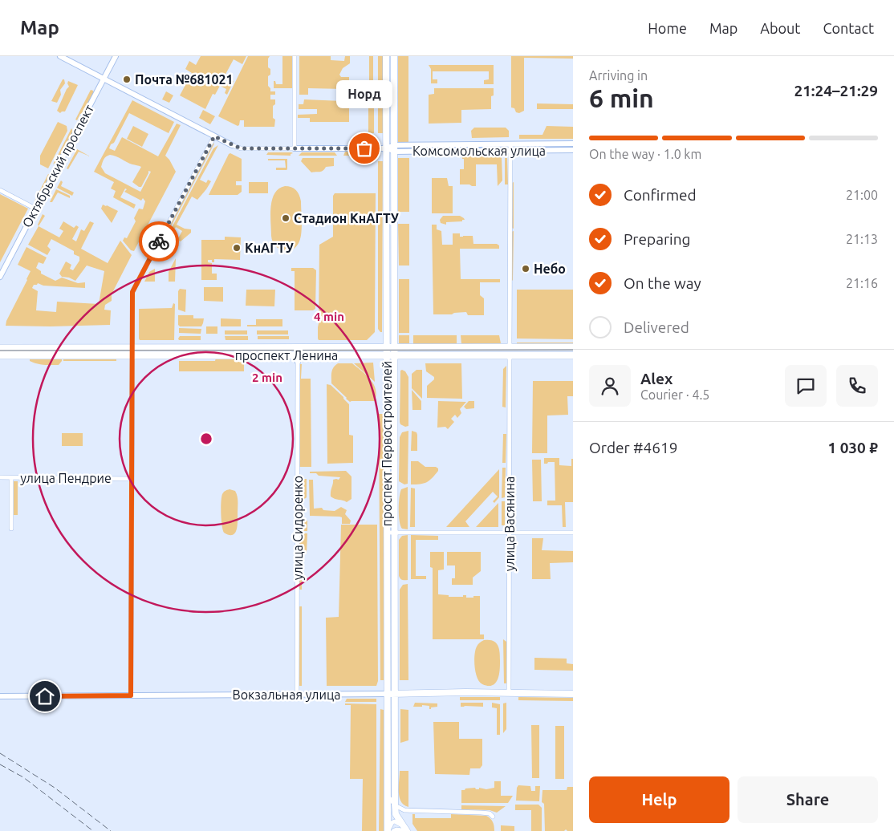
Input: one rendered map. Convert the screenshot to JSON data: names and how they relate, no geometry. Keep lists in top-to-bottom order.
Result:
{
  "streets": {
    "highway": ["проспект Ленина"],
    "main road": ["проспект Первостроителей", "Вокзальная улица"],
    "street": [
      "Комсомольская улица",
      "Октябрьский проспект",
      "улица Пендрие",
      "улица Васянина",
      "улица Сидоренко"
    ]
  },
  "crossings": [
    ["Комсомольская улица", "Октябрьский проспект"],
    ["Комсомольская улица", "проспект Первостроителей"],
    ["проспект Ленина", "проспект Первостроителей"],
    ["проспект Ленина", "улица Васянина"],
    ["проспект Ленина", "улица Сидоренко"],
    ["проспект Первостроителей", "Вокзальная улица"],
    ["улица Васянина", "Вокзальная улица"],
    ["улица Сидоренко", "Вокзальная улица"]
  ],
  "places": [
    "Почта №681021",
    "Норд",
    "Стадион КнАГТУ",
    "КнАГТУ",
    "Небо"
  ],
  "page": {
    "header": "Map",
    "nav": [
      "Home",
      "Map",
      "About",
      "Contact"
    ],
    "heading": ["6 min", "Arriving in", "21:24–21:29"],
    "panel": [
      "Alex",
      "Courier · 4.5",
      "Order #4619",
      "1 030 ₽"
    ],
    "bubble": "Норд",
    "bar": "On the way · 1.0 km",
    "list": [
      ["Confirmed", "21:00"],
      ["Preparing", "21:13"],
      ["On the way", "21:16"],
      "Delivered"
    ],
    "buttons": ["Help", "Share"]
  },
  "rings": ["4 min", "2 min"]
}
